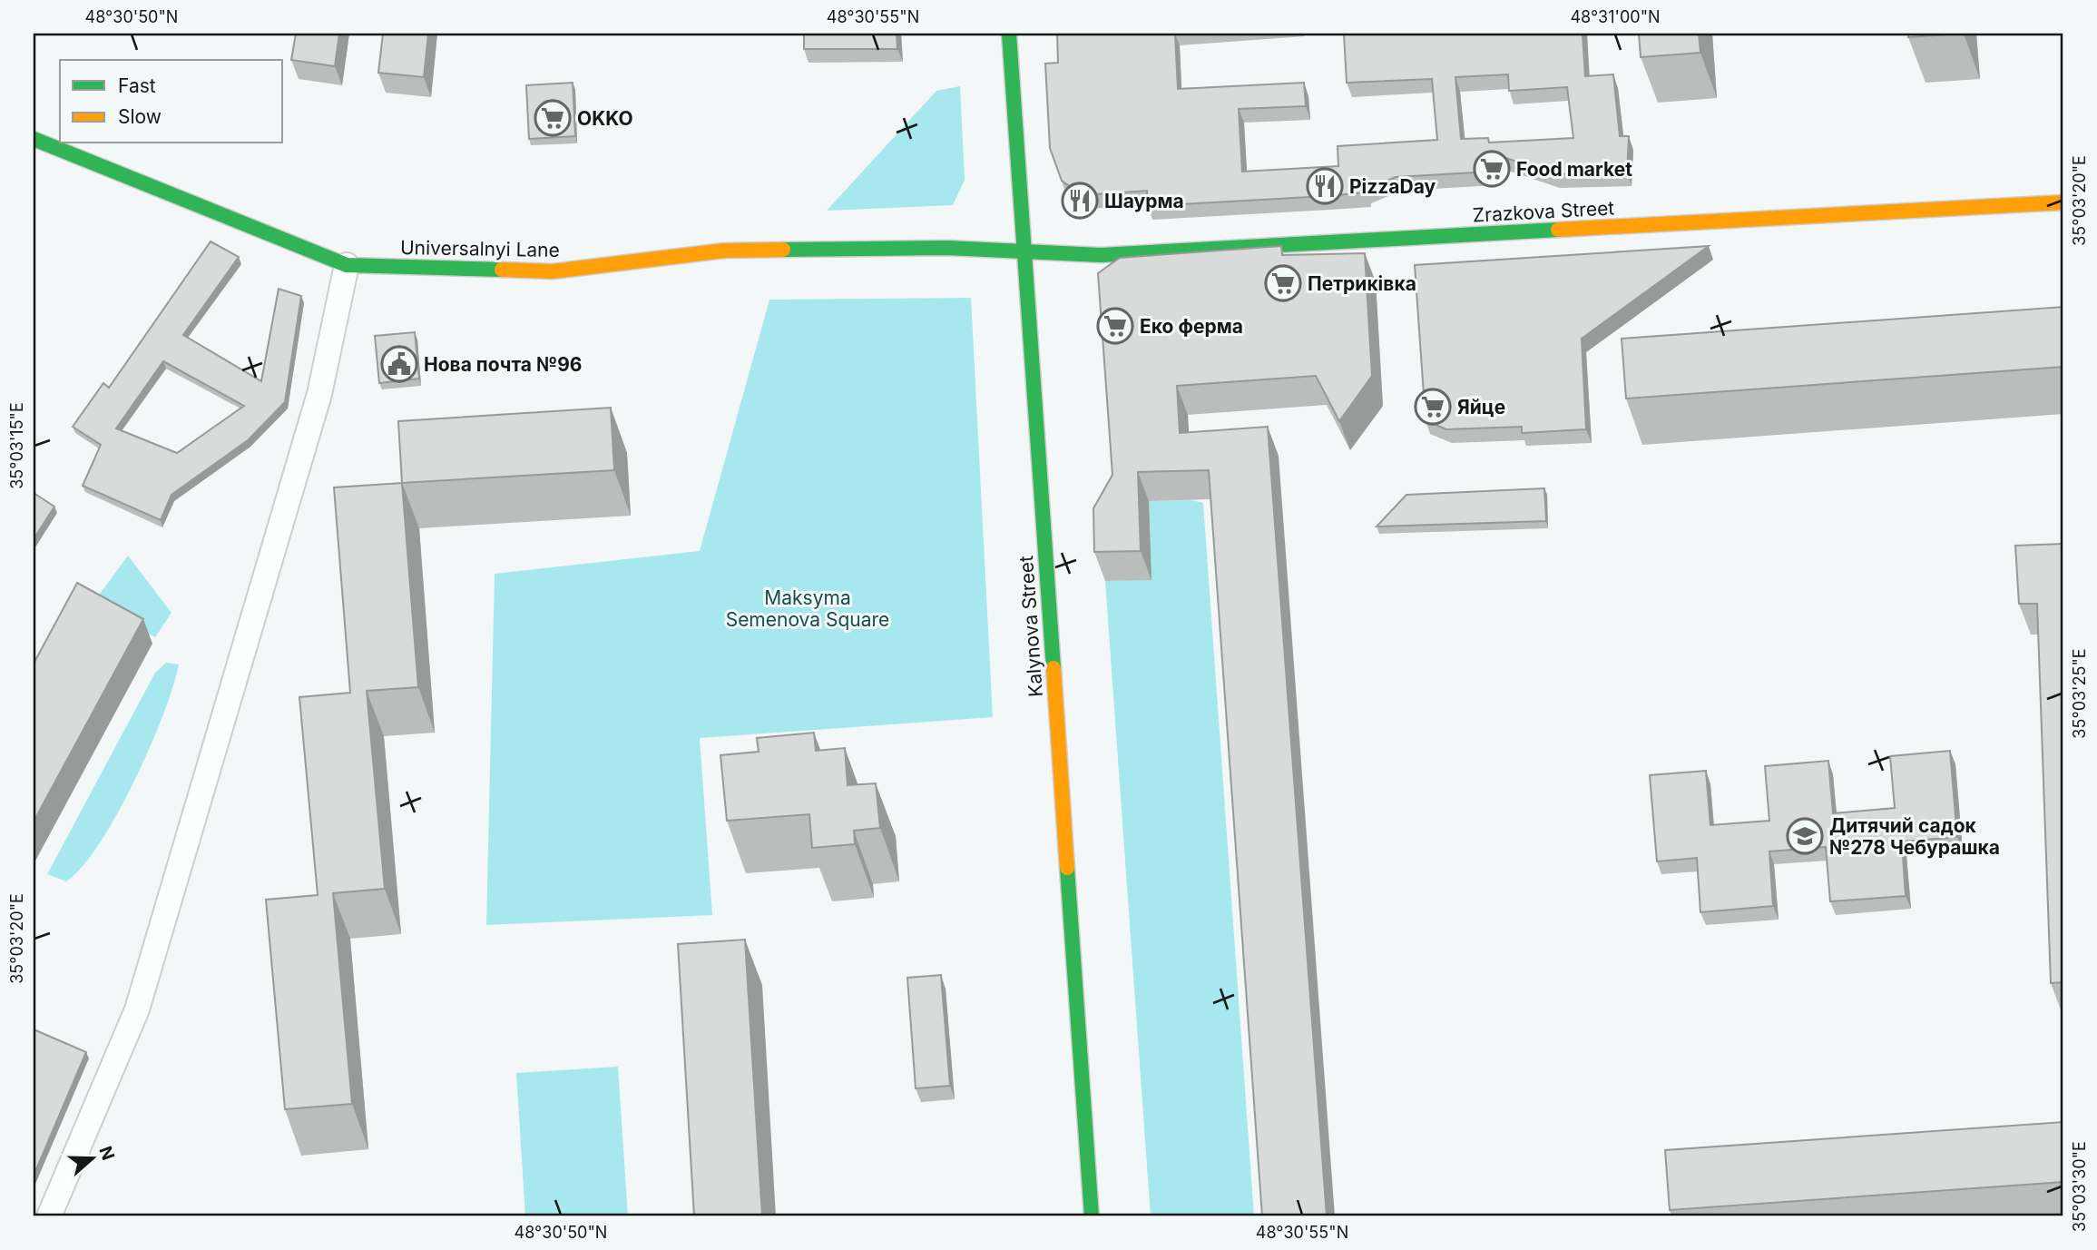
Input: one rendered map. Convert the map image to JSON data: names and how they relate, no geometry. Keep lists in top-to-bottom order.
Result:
{
  "streets": {
    "street": ["Zrazkova Street", "Universalnyi Lane", "Kalynova Street"]
  },
  "crossings": [
    ["Zrazkova Street", "Universalnyi Lane"],
    ["Zrazkova Street", "Kalynova Street"],
    ["Universalnyi Lane", "Kalynova Street"]
  ],
  "parks": ["Maksyma Semenova Square"],
  "places": {
    "supermarket": [
      "OKKO",
      "Food market",
      "Петриківка",
      "Еко ферма",
      "Яйце"
    ],
    "restaurant": ["PizzaDay", "Шаурма"],
    "public building": ["Нова почта №96"],
    "school or university": ["Дитячий садок №278 Чебурашка"]
  },
  "legend": ["Fast", "Slow"],
  "north": "right",
  "coordinates": [
    "48°30'50\"N",
    "48°30'55\"N",
    "48°31'00\"N",
    "35°03'20\"E",
    "35°03'15\"E",
    "35°03'25\"E",
    "35°03'30\"E"
  ]
}
